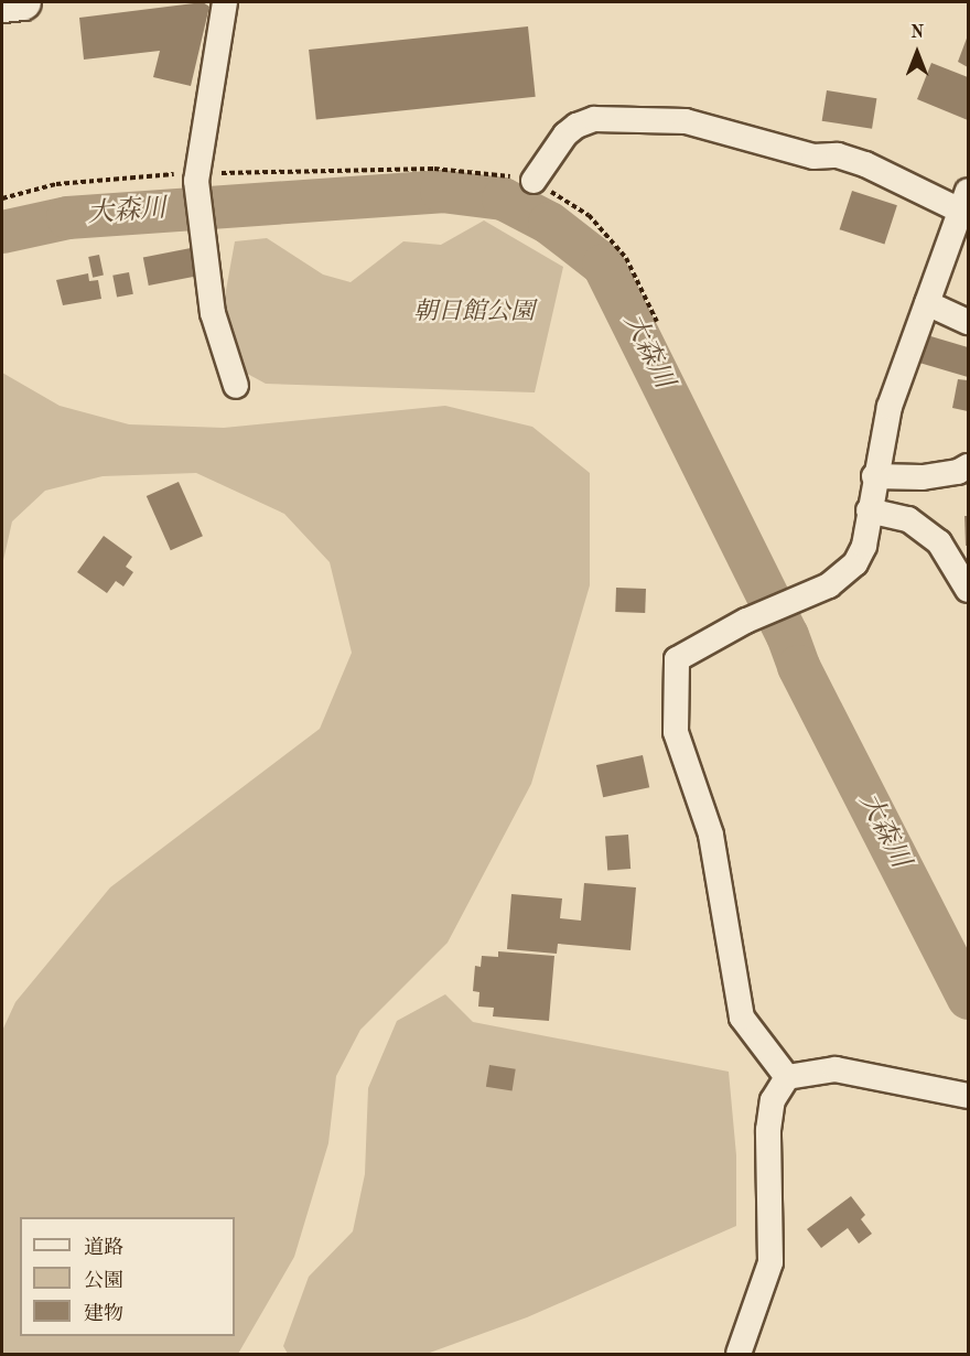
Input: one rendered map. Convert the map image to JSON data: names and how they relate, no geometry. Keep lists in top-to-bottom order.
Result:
{
  "water": ["大森川"],
  "parks": ["朝日館公園"],
  "legend": ["道路", "公園", "建物"],
  "north": "top"
}
